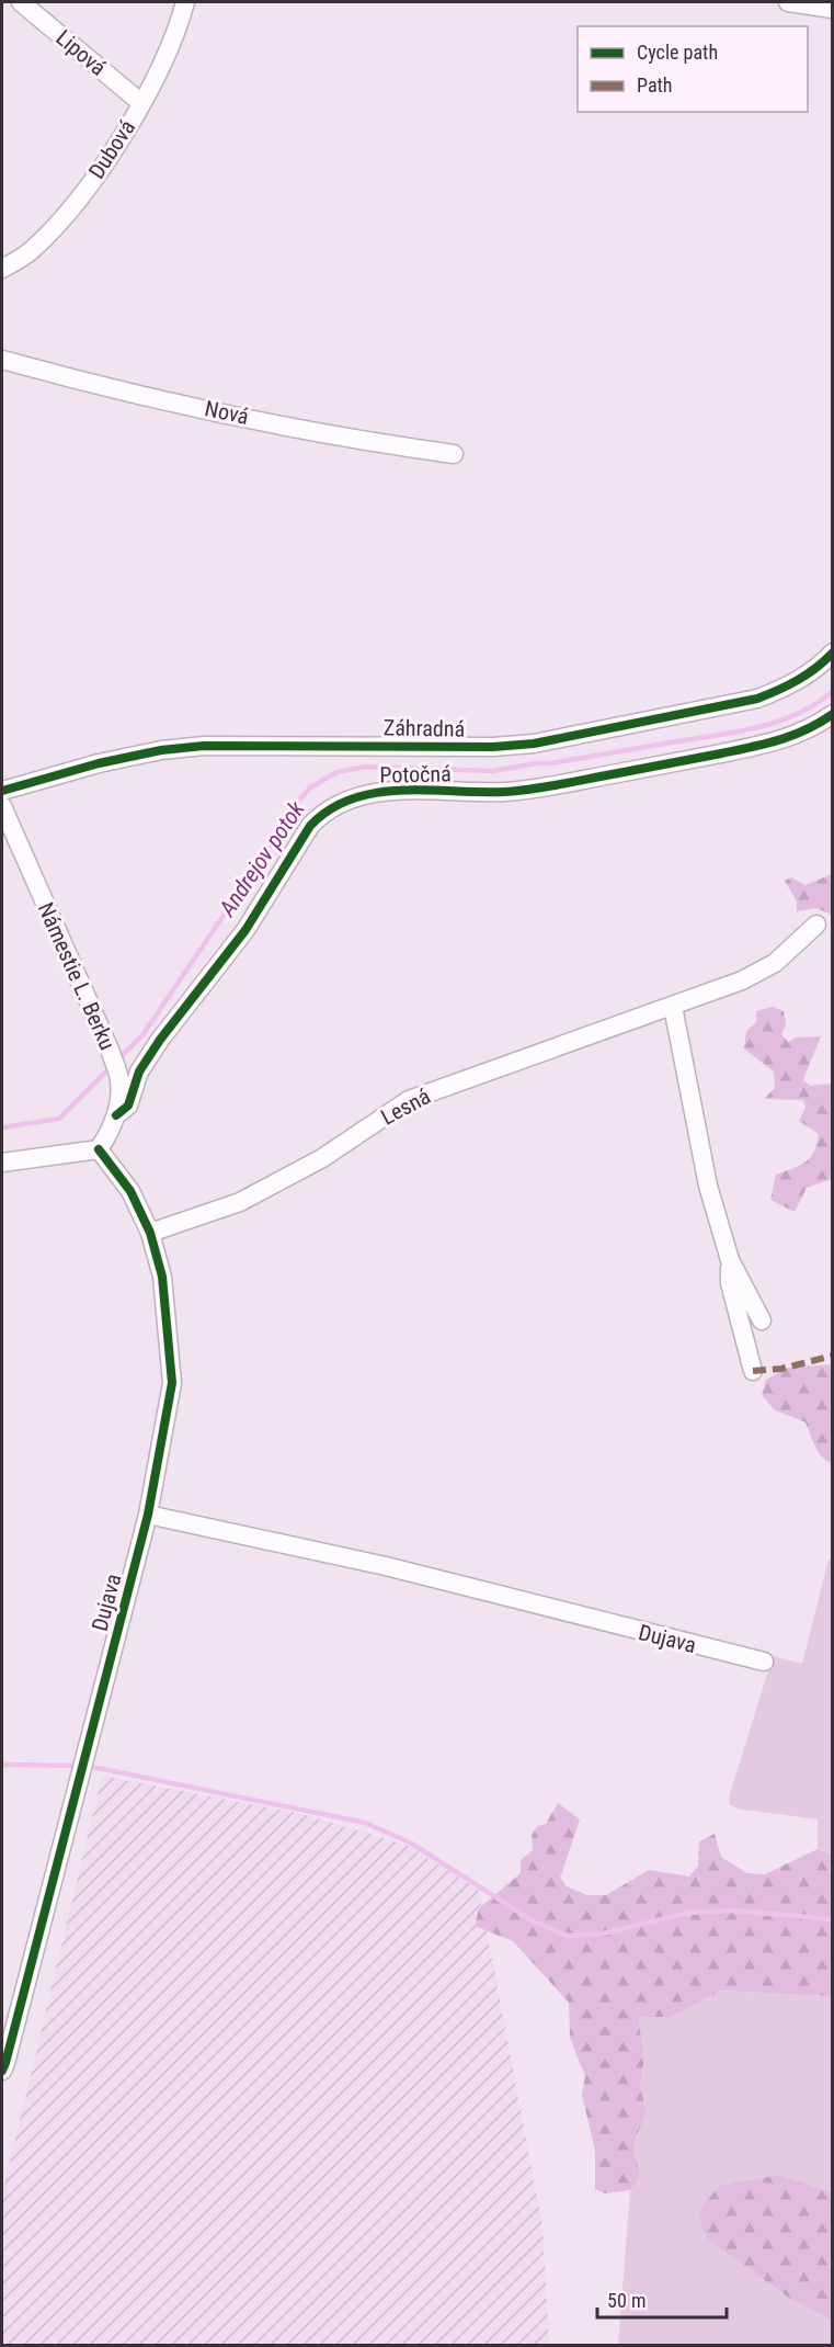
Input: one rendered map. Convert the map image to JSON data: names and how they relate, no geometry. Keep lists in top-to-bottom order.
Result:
{
  "streets": {
    "street": [
      "Lipová",
      "Dubová",
      "Nová",
      "Záhradná",
      "Potočná",
      "Námestie L. Berku",
      "Lesná",
      "Dujava"
    ]
  },
  "crossings": [
    ["Lipová", "Dubová"],
    ["Potočná", "Námestie L. Berku"],
    ["Námestie L. Berku", "Dujava"],
    ["Lesná", "Dujava"]
  ],
  "water": ["Andrejov potok"],
  "legend": ["Cycle path", "Path"],
  "scale_bar": "50 m"
}
